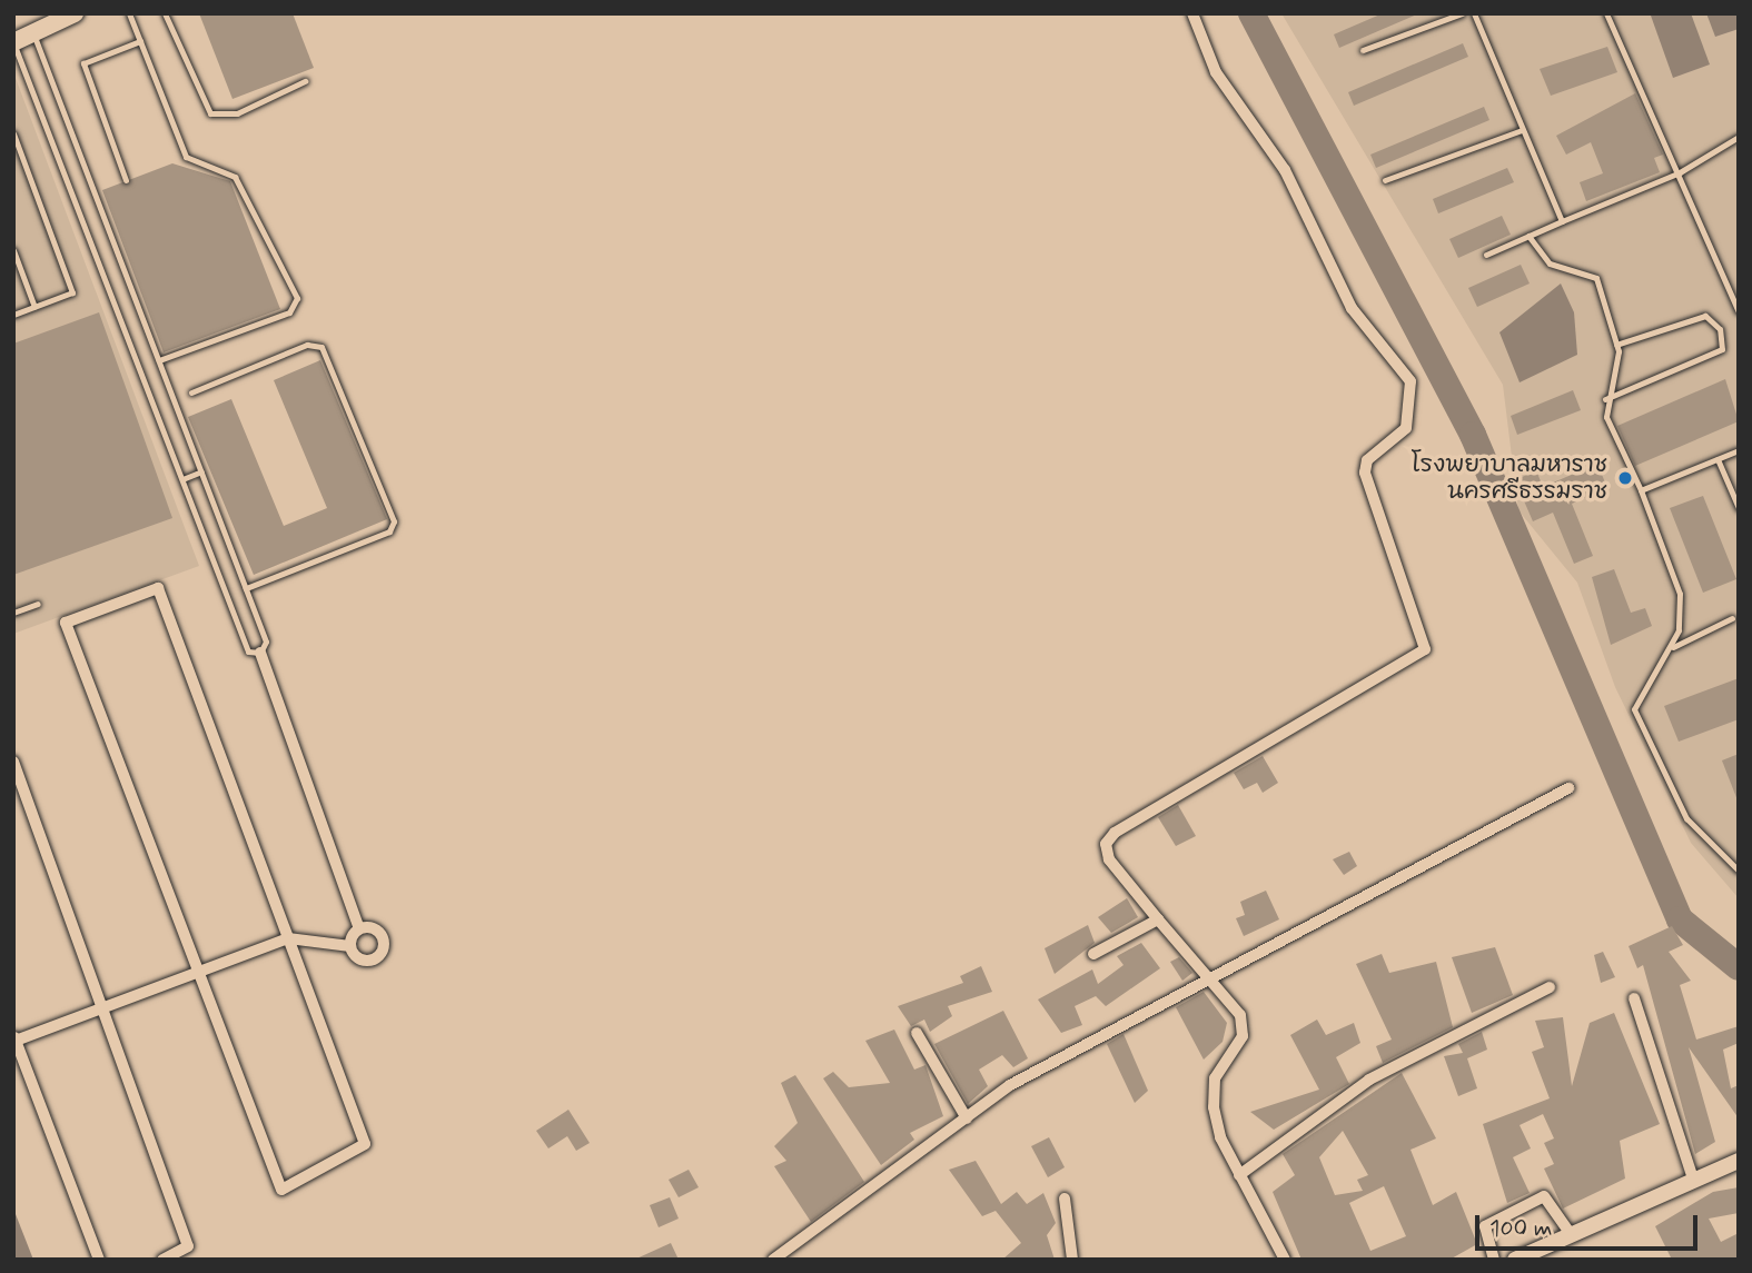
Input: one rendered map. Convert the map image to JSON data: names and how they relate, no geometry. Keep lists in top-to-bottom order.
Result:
{
  "places": ["โรงพยาบาลมหาราช นครศรีธรรมราช"],
  "scale_bar": "100 m"
}
